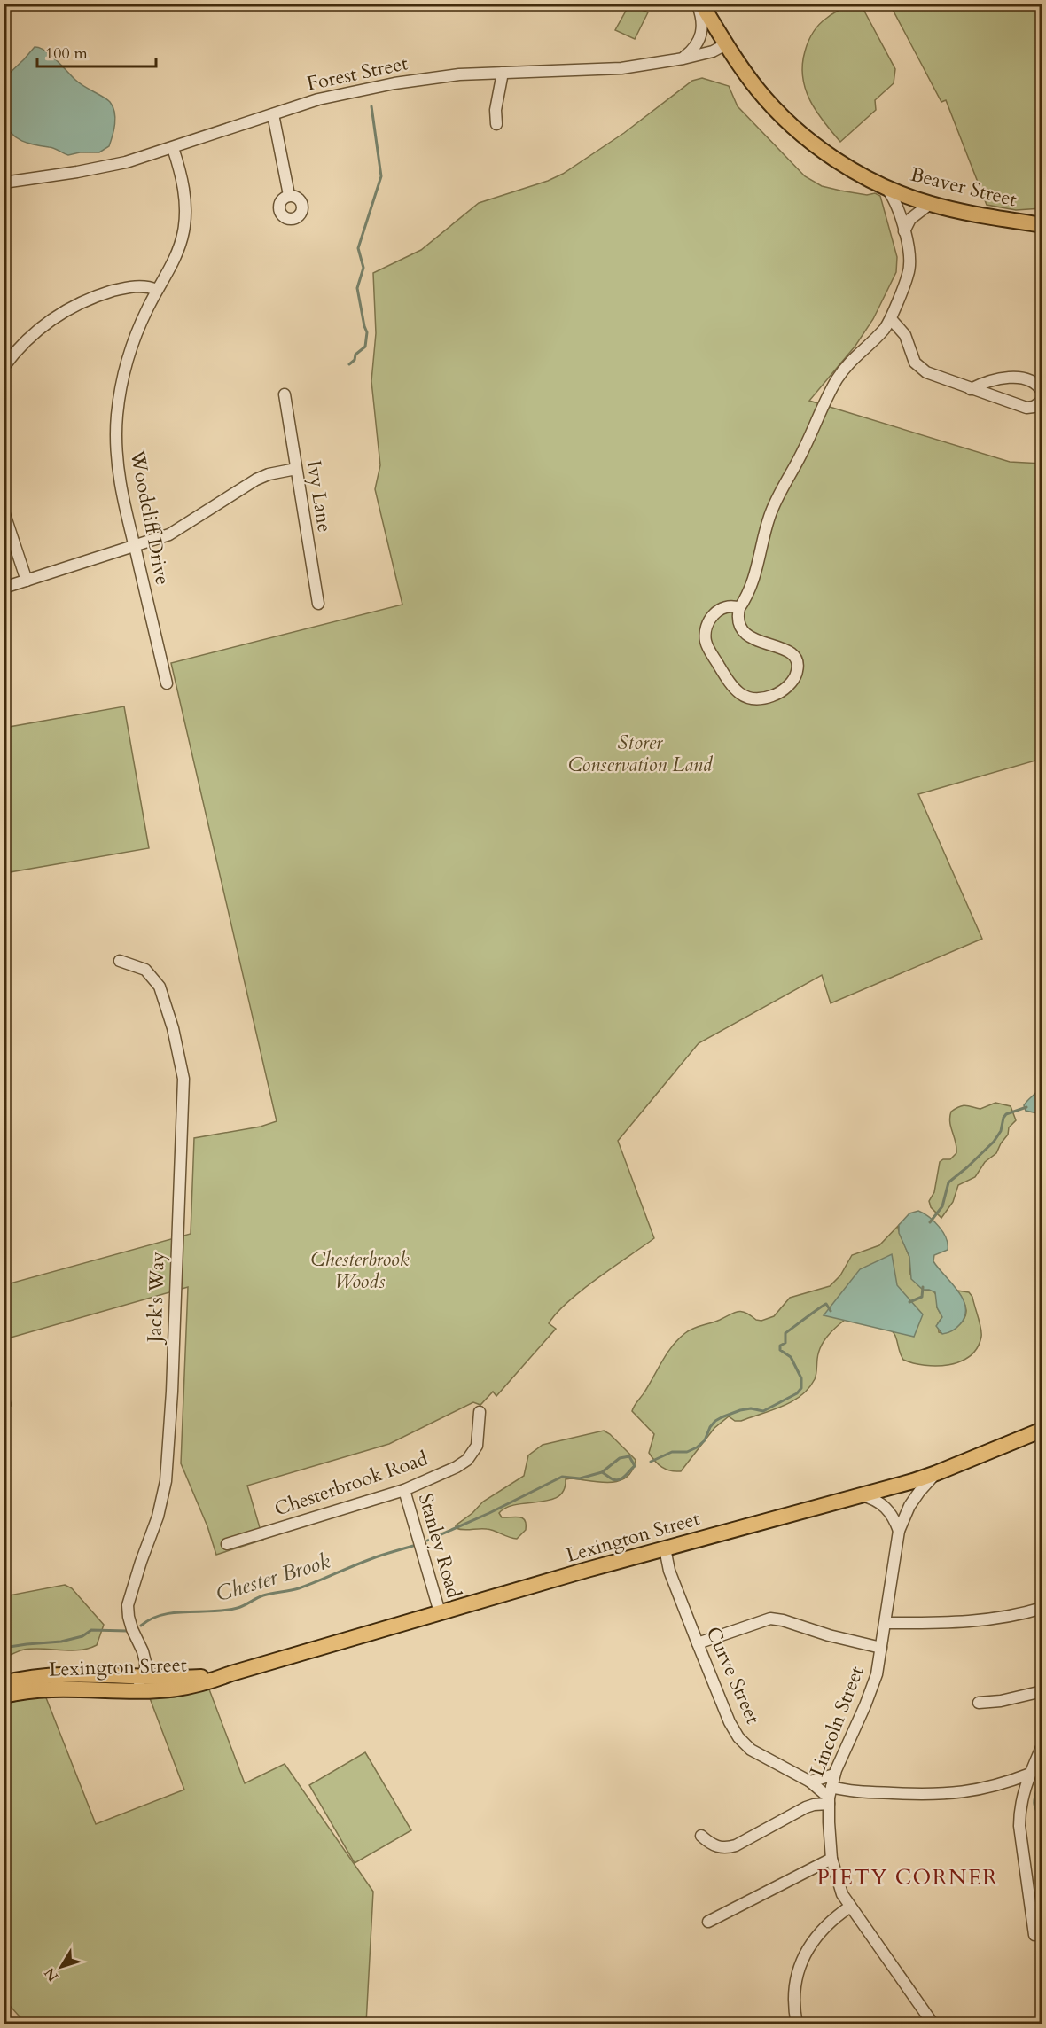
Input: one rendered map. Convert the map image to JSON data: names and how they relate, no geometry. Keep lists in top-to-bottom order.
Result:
{
  "streets": {
    "main road": ["Beaver Street", "Lexington Street"],
    "street": [
      "Forest Street",
      "Ivy Lane",
      "Woodcliff Drive",
      "Jack's Way",
      "Chesterbrook Road",
      "Stanley Road",
      "Curve Street",
      "Lincoln Street"
    ]
  },
  "crossings": [
    ["Forest Street", "Beaver Street"],
    ["Forest Street", "Woodcliff Drive"],
    ["Jack's Way", "Lexington Street"],
    ["Chesterbrook Road", "Stanley Road"],
    ["Lexington Street", "Stanley Road"],
    ["Lexington Street", "Curve Street"],
    ["Lexington Street", "Lincoln Street"],
    ["Curve Street", "Lincoln Street"]
  ],
  "districts": ["PIETY CORNER"],
  "water": ["Chester Brook"],
  "parks": ["Storer Conservation Land", "Chesterbrook Woods"],
  "scale_bar": "100 m",
  "north": "bottom left"
}
